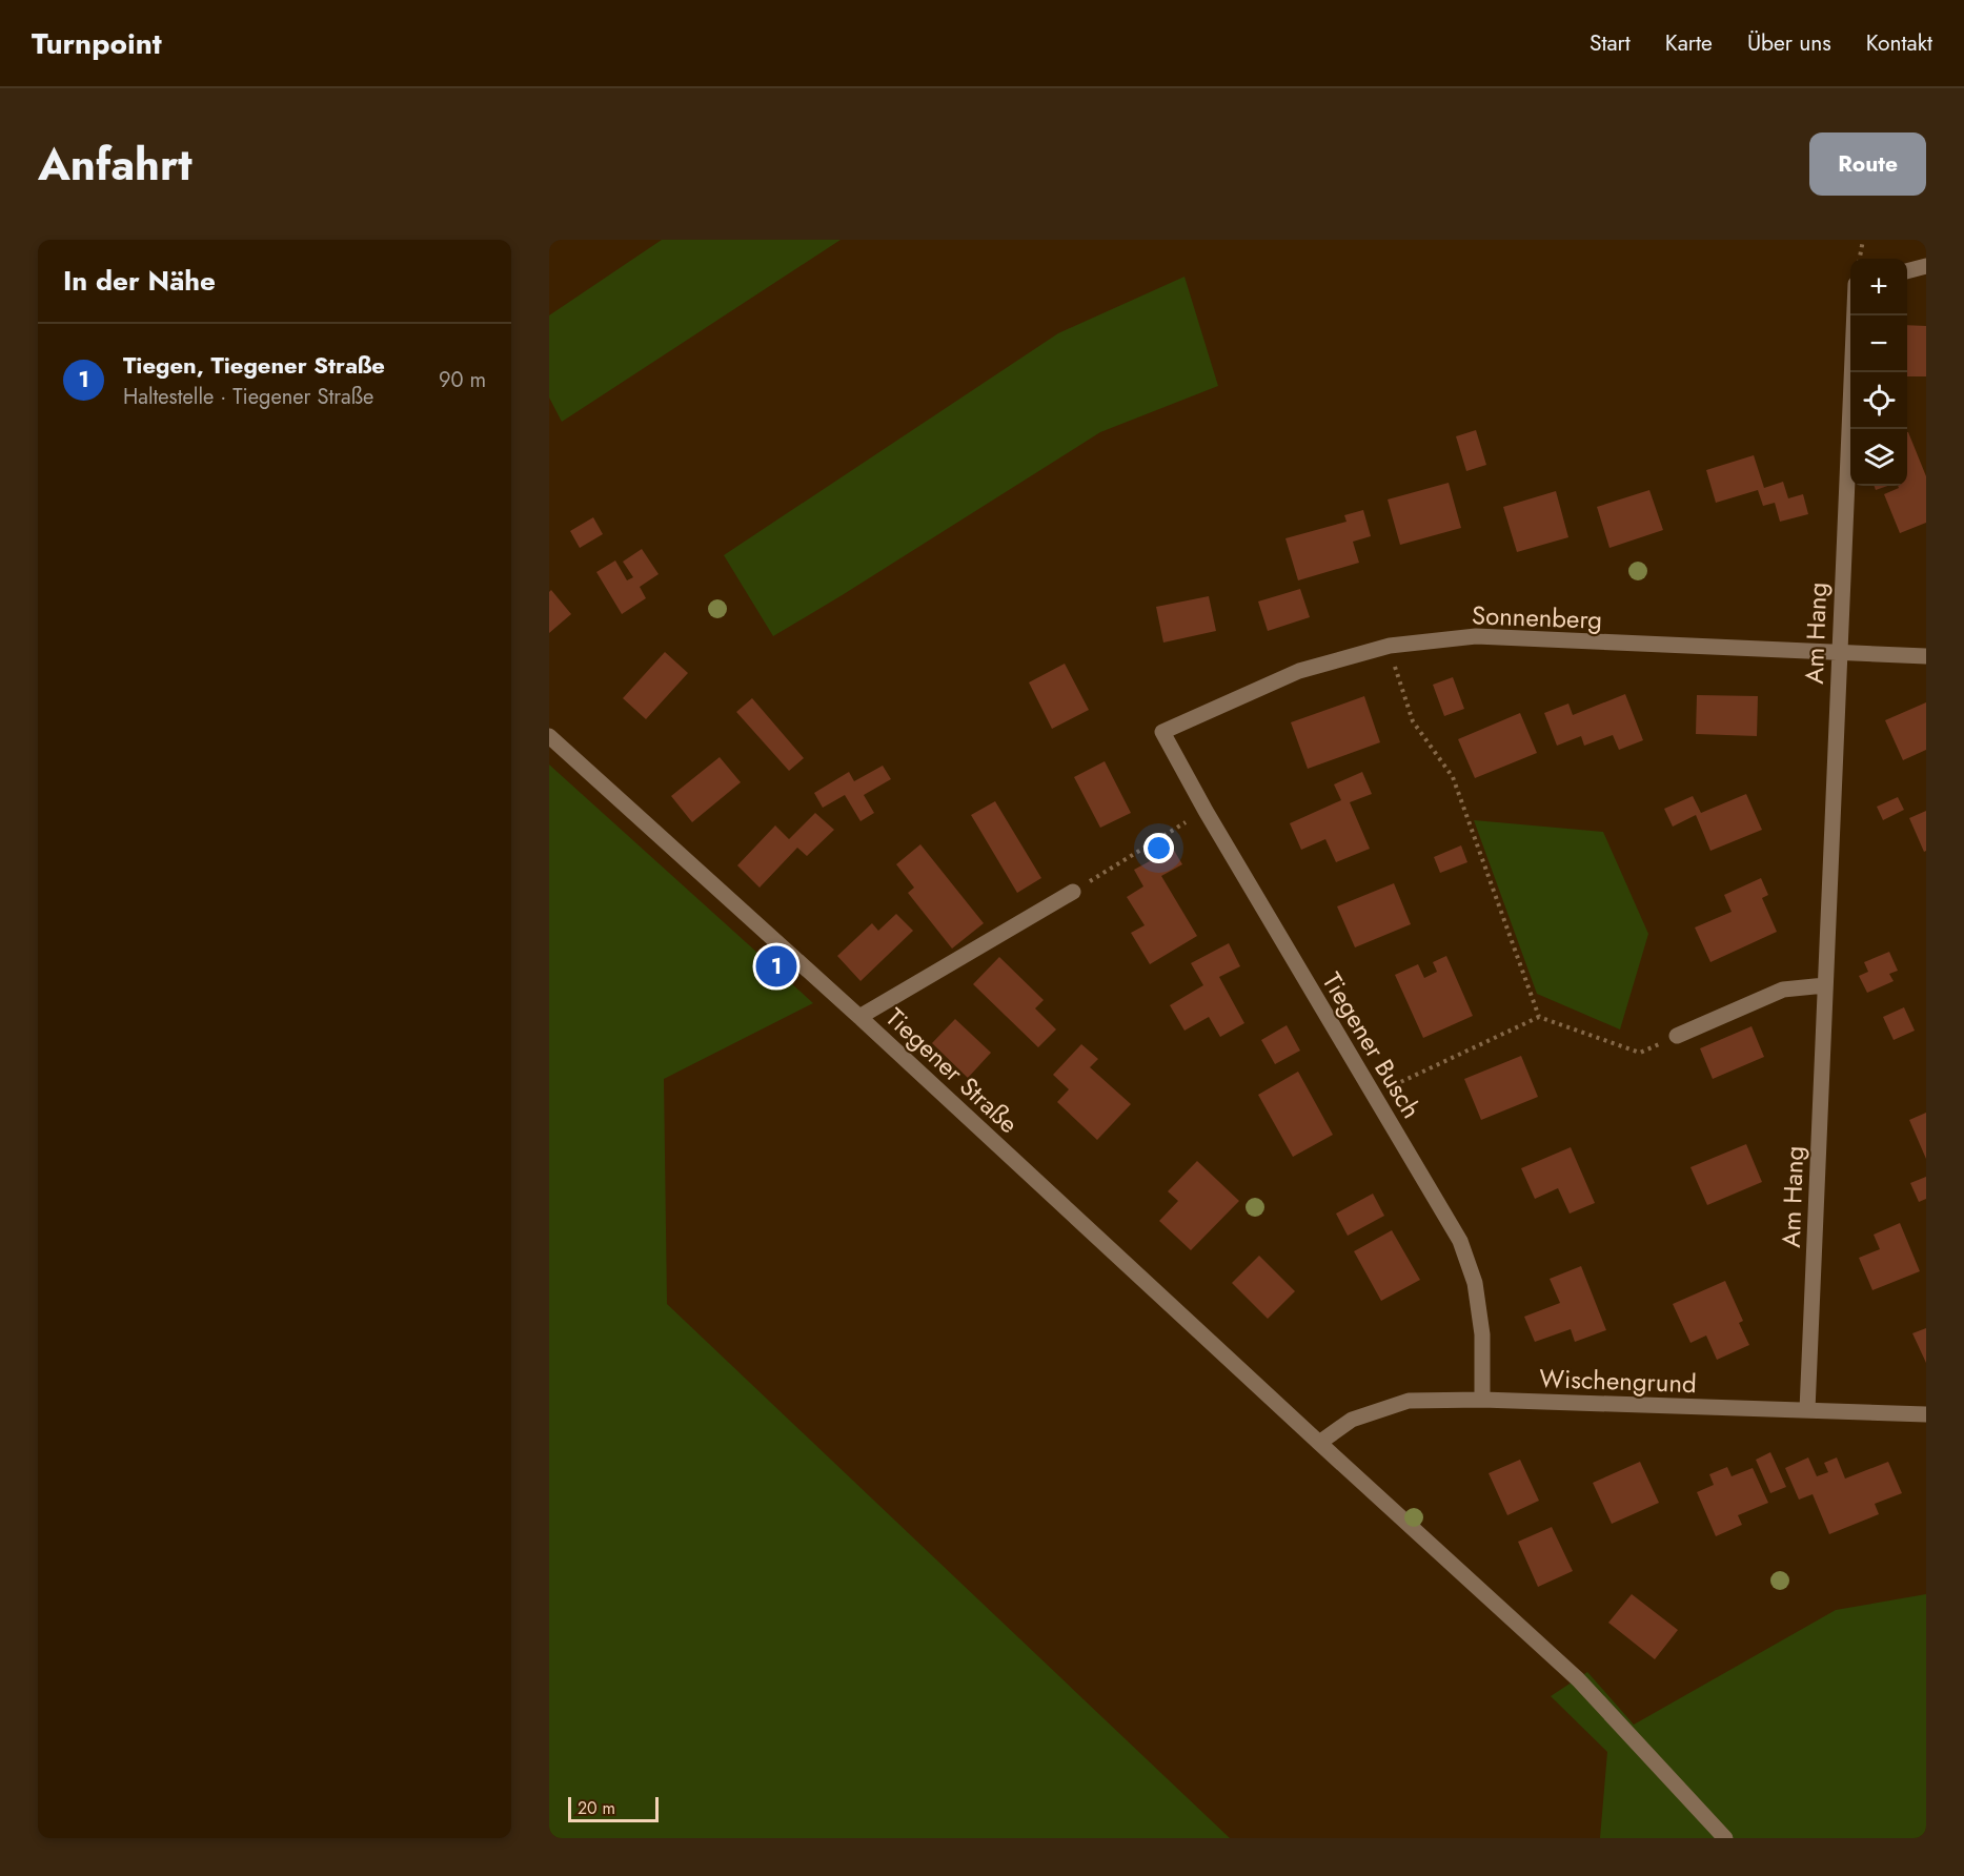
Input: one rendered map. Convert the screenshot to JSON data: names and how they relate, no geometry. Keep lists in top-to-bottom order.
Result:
{
  "streets": {
    "street": [
      "Sonnenberg",
      "Am Hang",
      "Tiegener Busch",
      "Tiegener Straße",
      "Wischengrund"
    ]
  },
  "crossings": [
    ["Sonnenberg", "Am Hang"],
    ["Sonnenberg", "Tiegener Busch"],
    ["Am Hang", "Wischengrund"],
    ["Tiegener Busch", "Wischengrund"],
    ["Tiegener Straße", "Wischengrund"]
  ],
  "scale_bar": "20 m",
  "page": {
    "header": "Turnpoint",
    "nav": [
      "Start",
      "Karte",
      "Über uns",
      "Kontakt"
    ],
    "title": "Anfahrt",
    "buttons": "Route",
    "heading": "In der Nähe",
    "map_buttons": ["+", "−"],
    "list": [
      {
        "mark": "1",
        "name": "Tiegen, Tiegener Straße",
        "note": "Haltestelle · Tiegener Straße",
        "value": "90 m"
      }
    ],
    "pins": "1",
    "scale": "20 m"
  }
}
